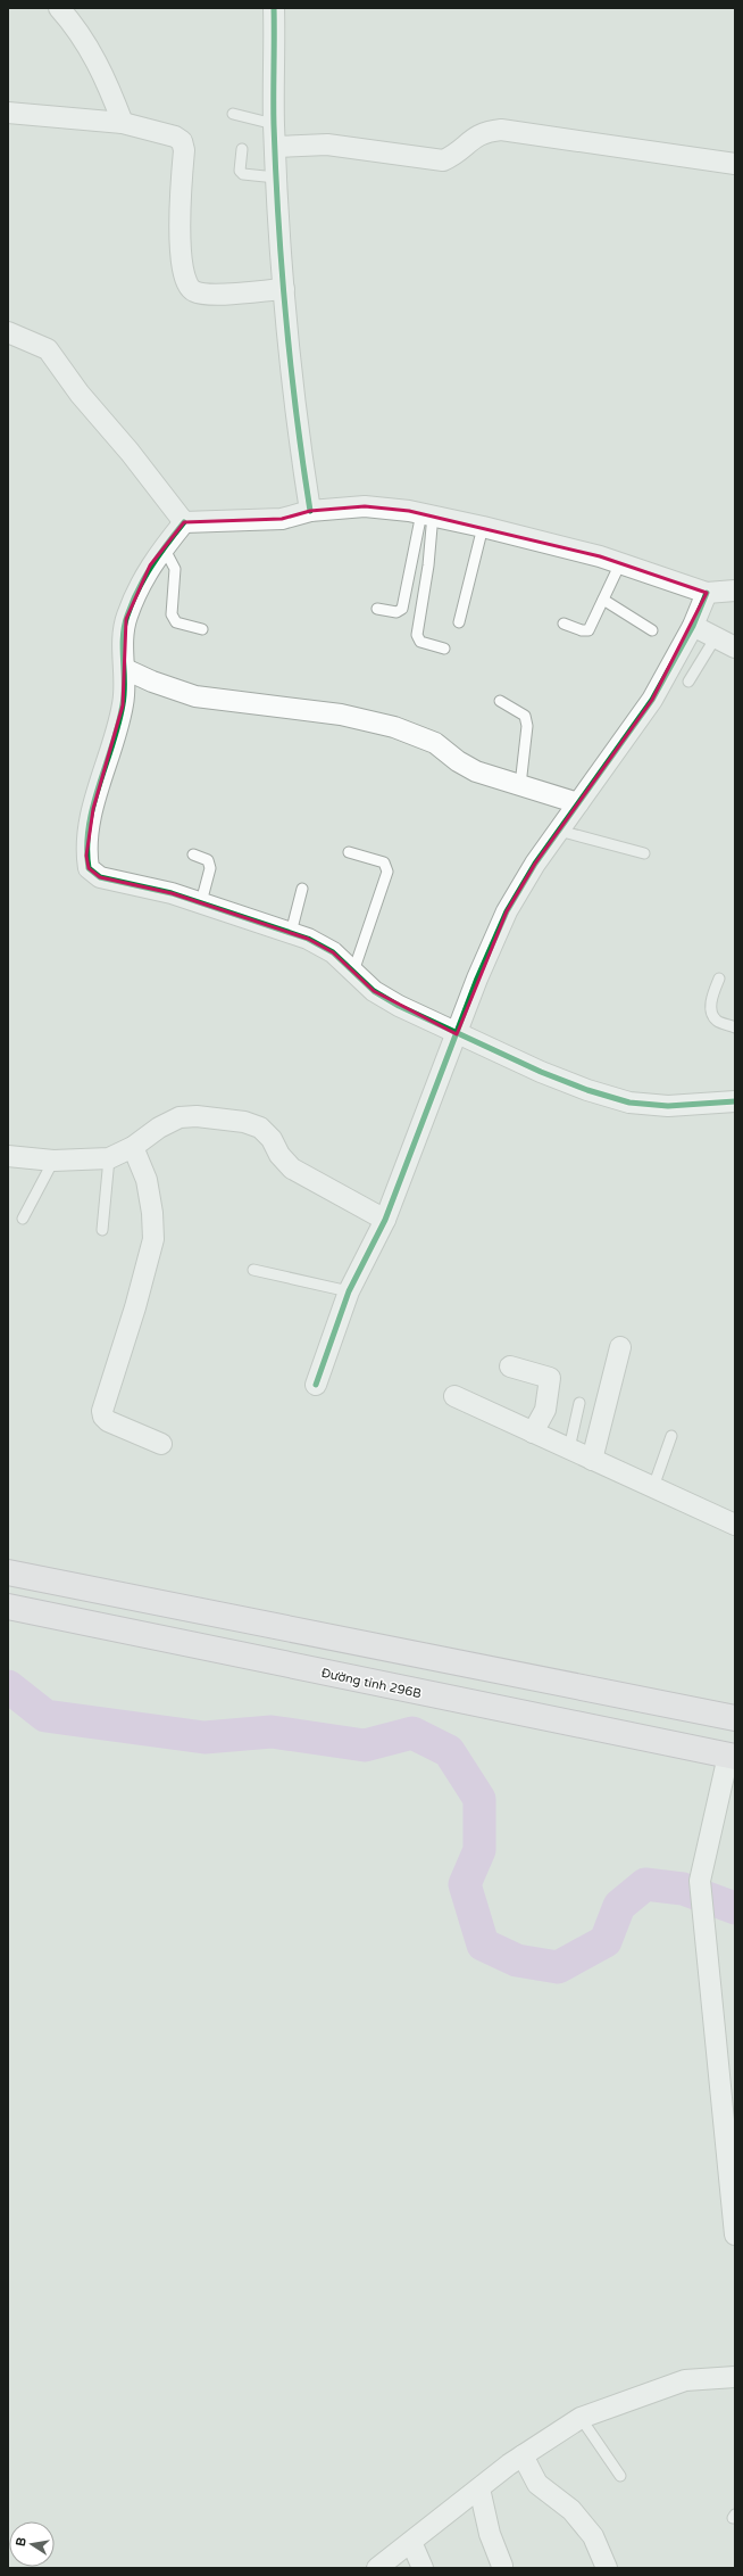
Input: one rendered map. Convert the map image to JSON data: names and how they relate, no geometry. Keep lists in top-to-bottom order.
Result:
{
  "streets": {
    "main road": ["Đường tỉnh 296B"]
  },
  "north": "left"
}
